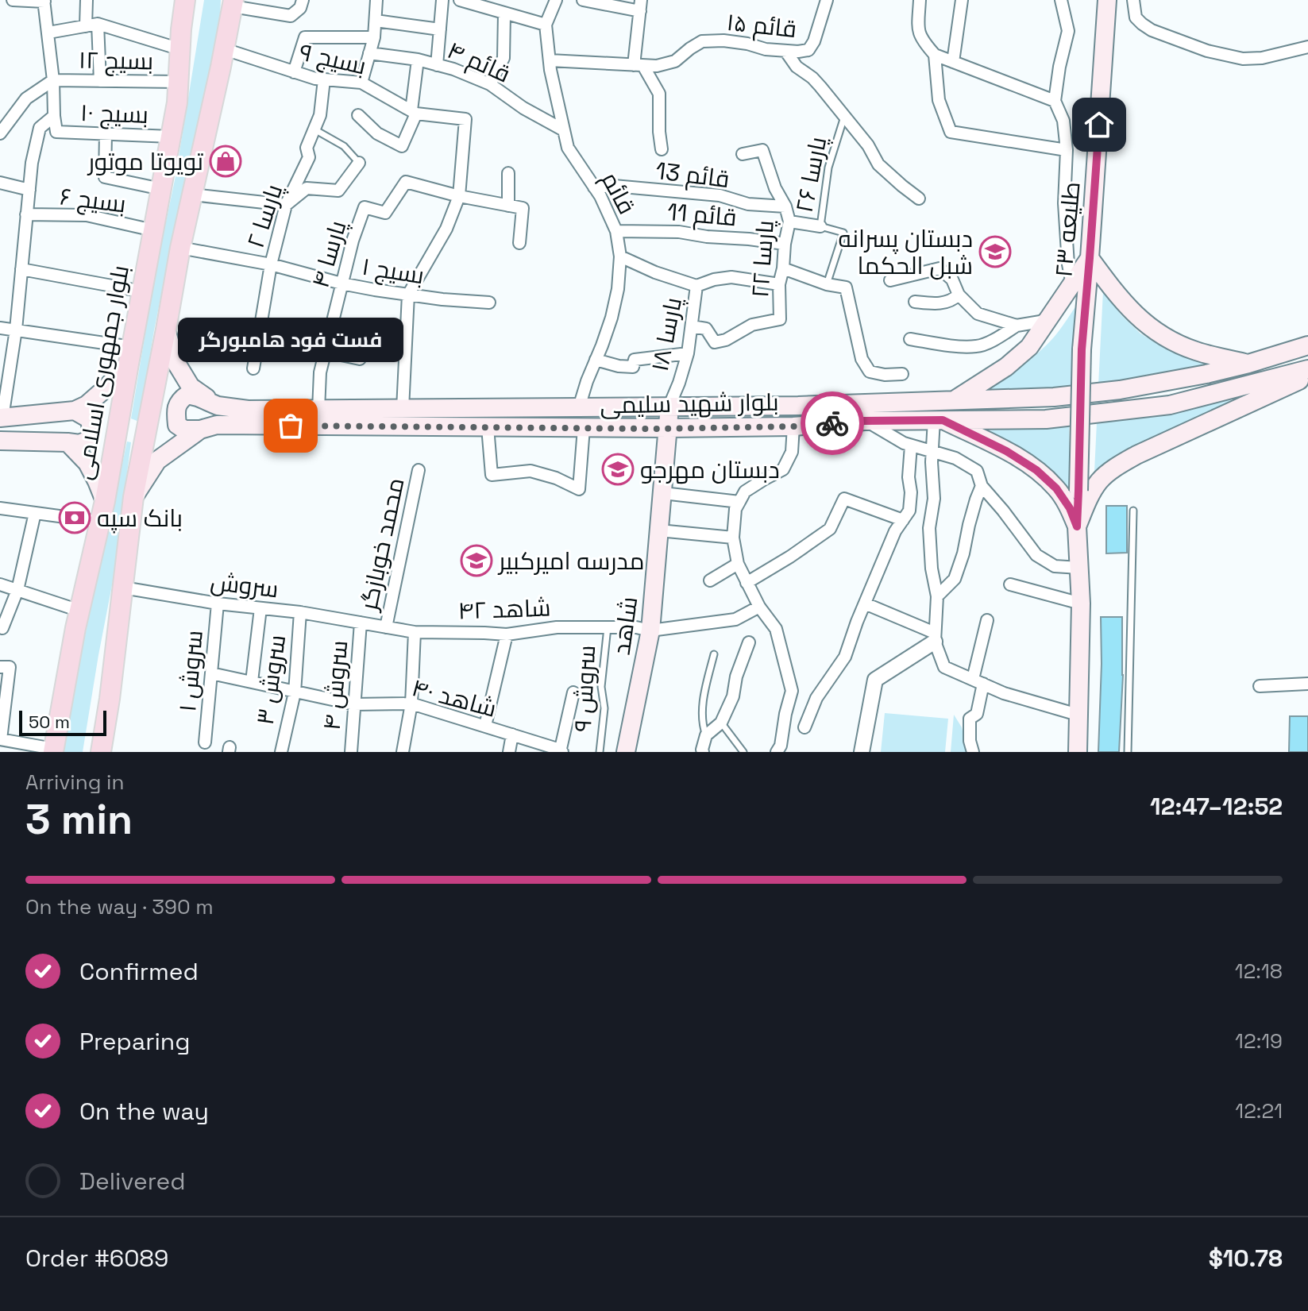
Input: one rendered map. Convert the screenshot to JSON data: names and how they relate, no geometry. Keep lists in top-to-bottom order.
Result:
{
  "streets": {
    "main road": [
      "طلیعه ۲۳",
      "بلوار جمهوری اسلامی",
      "بلوار شهید سلیمی",
      "شاهد"
    ],
    "street": [
      "قائم ۱۵",
      "بسیج ۹",
      "بسیج ۱۲",
      "قائم ۴",
      "بسیج ۱۰",
      "قائم 13",
      "پارسا ۲۶",
      "قائم",
      "بسیج ۶",
      "قائم 11",
      "پارسا ۲",
      "پارسا ۴",
      "پارسا ۲۲",
      "بسیج ۱",
      "پارسا ۱۸",
      "محمد خوبازگر",
      "سروش",
      "شاهد ۴۲",
      "سروش ۱",
      "سروش ۳",
      "سروش ۴",
      "شاهد ۴۰"
    ],
    "lane": ["سروش ۹"]
  },
  "crossings": [
    ["قائم ۱۵", "پارسا ۲۶"],
    ["قائم ۱۵", "قائم"],
    ["بسیج ۹", "پارسا ۲"],
    ["بسیج ۹", "پارسا ۴"],
    ["بسیج ۱۲", "بلوار جمهوری اسلامی"],
    ["قائم ۴", "قائم"],
    ["بسیج ۱۰", "بلوار جمهوری اسلامی"],
    ["قائم 13", "قائم"],
    ["قائم 13", "پارسا ۲۲"],
    ["قائم", "قائم 11"],
    ["قائم", "بلوار شهید سلیمی"],
    ["بسیج ۶", "بلوار جمهوری اسلامی"],
    ["قائم 11", "پارسا ۲۲"],
    ["پارسا ۲", "بسیج ۱"],
    ["پارسا ۴", "بسیج ۱"],
    ["پارسا ۴", "بلوار شهید سلیمی"],
    ["پارسا ۲۲", "پارسا ۱۸"],
    ["پارسا ۱۸", "بلوار شهید سلیمی"],
    ["پارسا ۱۸", "شاهد"],
    ["بلوار شهید سلیمی", "شاهد"],
    ["محمد خوبازگر", "شاهد ۴۲"],
    ["سروش", "شاهد ۴۲"],
    ["سروش", "سروش ۱"],
    ["سروش", "سروش ۳"],
    ["سروش", "سروش ۴"],
    ["شاهد ۴۲", "شاهد"],
    ["شاهد ۴۲", "سروش ۴"],
    ["شاهد ۴۲", "سروش ۹"],
    ["سروش ۱", "شاهد ۴۰"],
    ["سروش ۳", "شاهد ۴۰"],
    ["سروش ۴", "شاهد ۴۰"]
  ],
  "places": {
    "shop": ["تویوتا موتور"],
    "school or university": ["دبستان پسرانه شبل الحکما", "دبستان مهرجو", "مدرسه امیرکبیر"],
    "other": ["فست فود هامبورگر"],
    "bank": ["بانک سپه"]
  },
  "scale_bar": "50 m",
  "page": {
    "bubble": "فست فود هامبورگر",
    "scale": "50 m",
    "heading": ["3 min", "Arriving in", "12:47–12:52"],
    "panel": ["Order #6089", "$10.78"],
    "bar": "On the way · 390 m",
    "list": [
      ["Confirmed", "12:18"],
      ["Preparing", "12:19"],
      ["On the way", "12:21"],
      "Delivered"
    ]
  }
}
